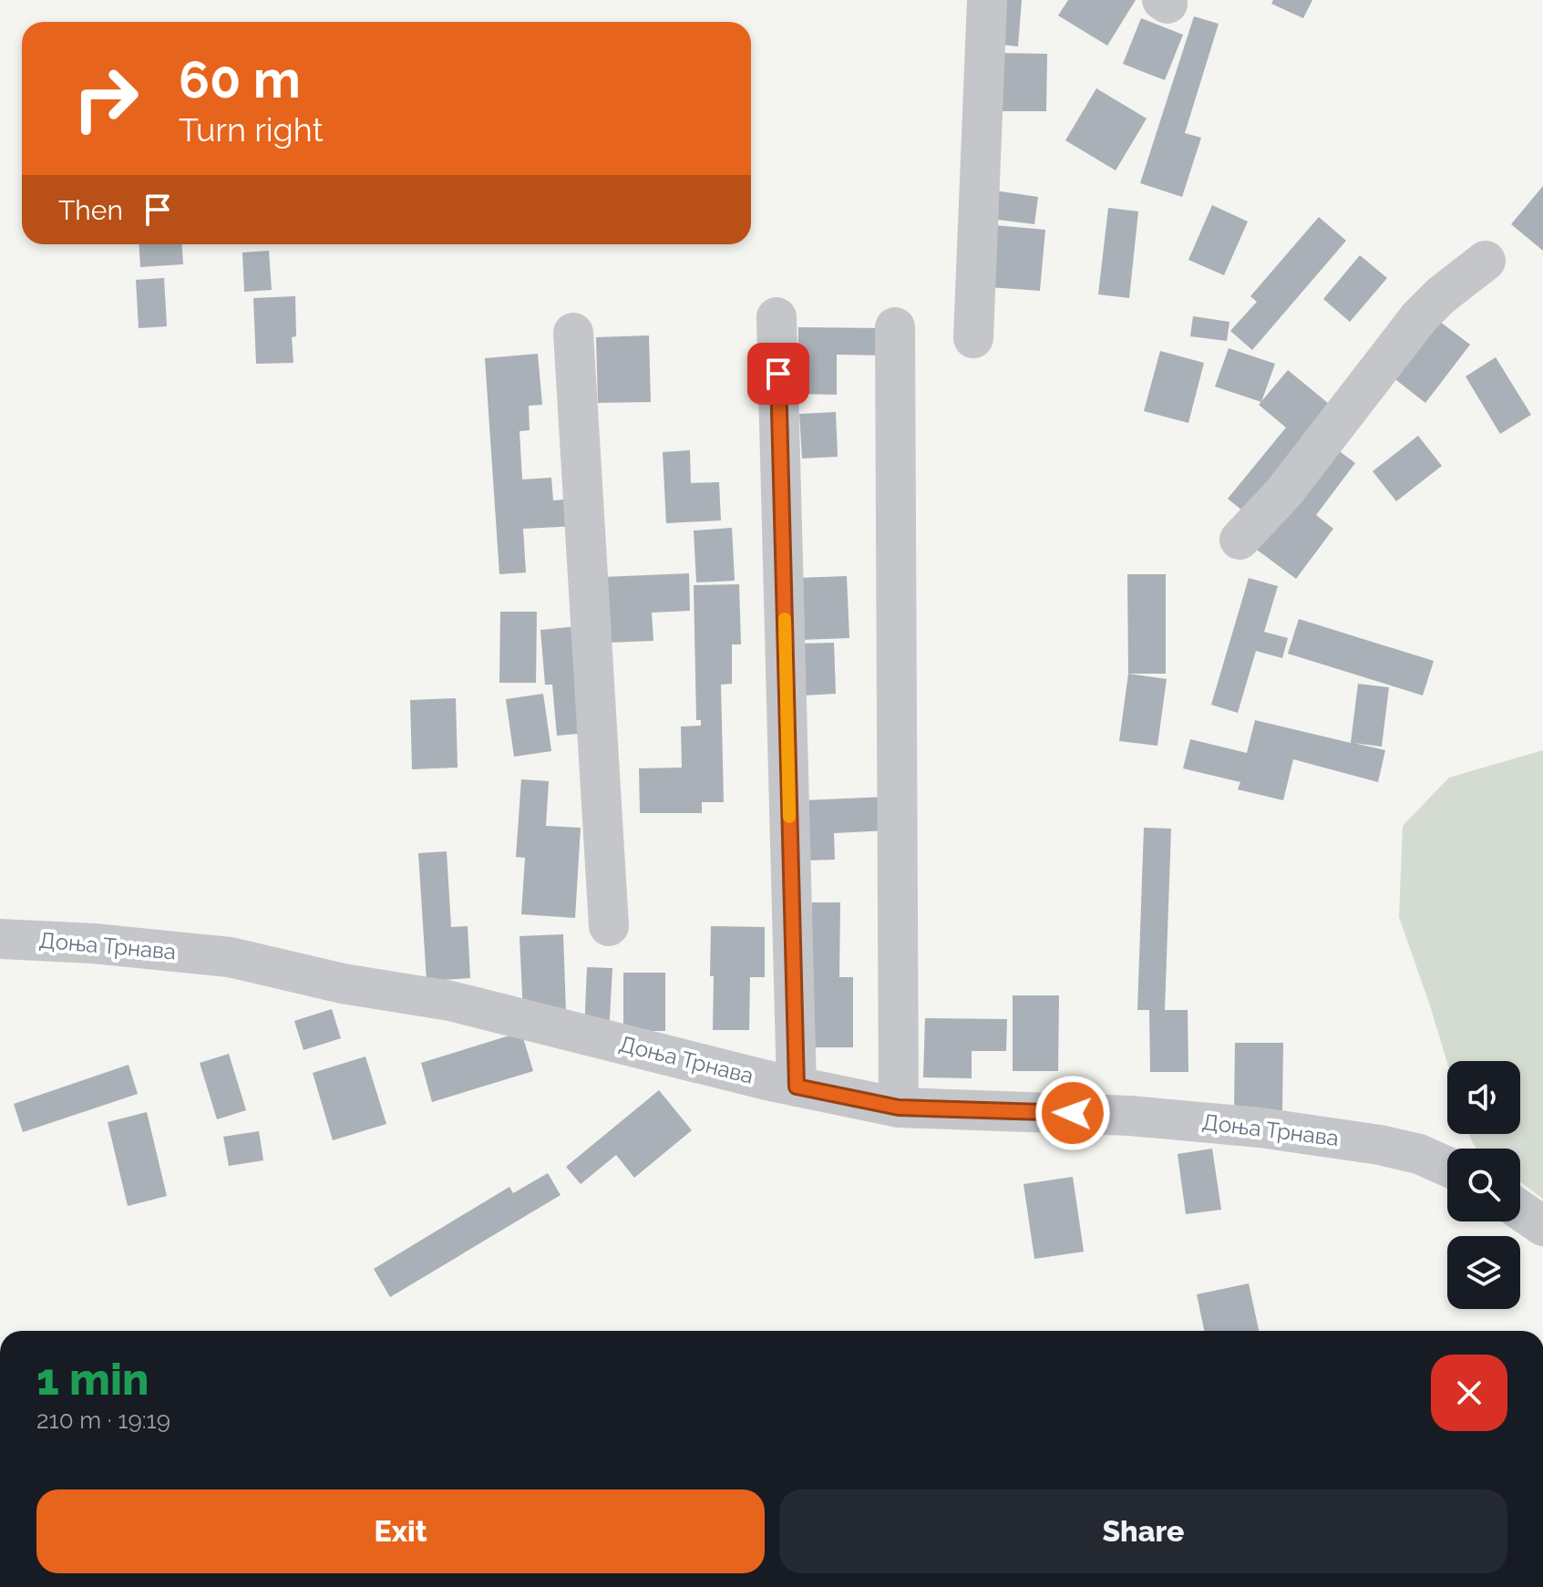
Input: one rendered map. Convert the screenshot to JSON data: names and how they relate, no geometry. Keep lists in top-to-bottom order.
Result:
{
  "streets": {
    "street": ["Доња Трнава"]
  },
  "page": {
    "turn": ["60 m", "Turn right"],
    "then": "Then",
    "heading": ["1 min", "210 m · 19:19"],
    "buttons": ["Exit", "Share"]
  }
}
